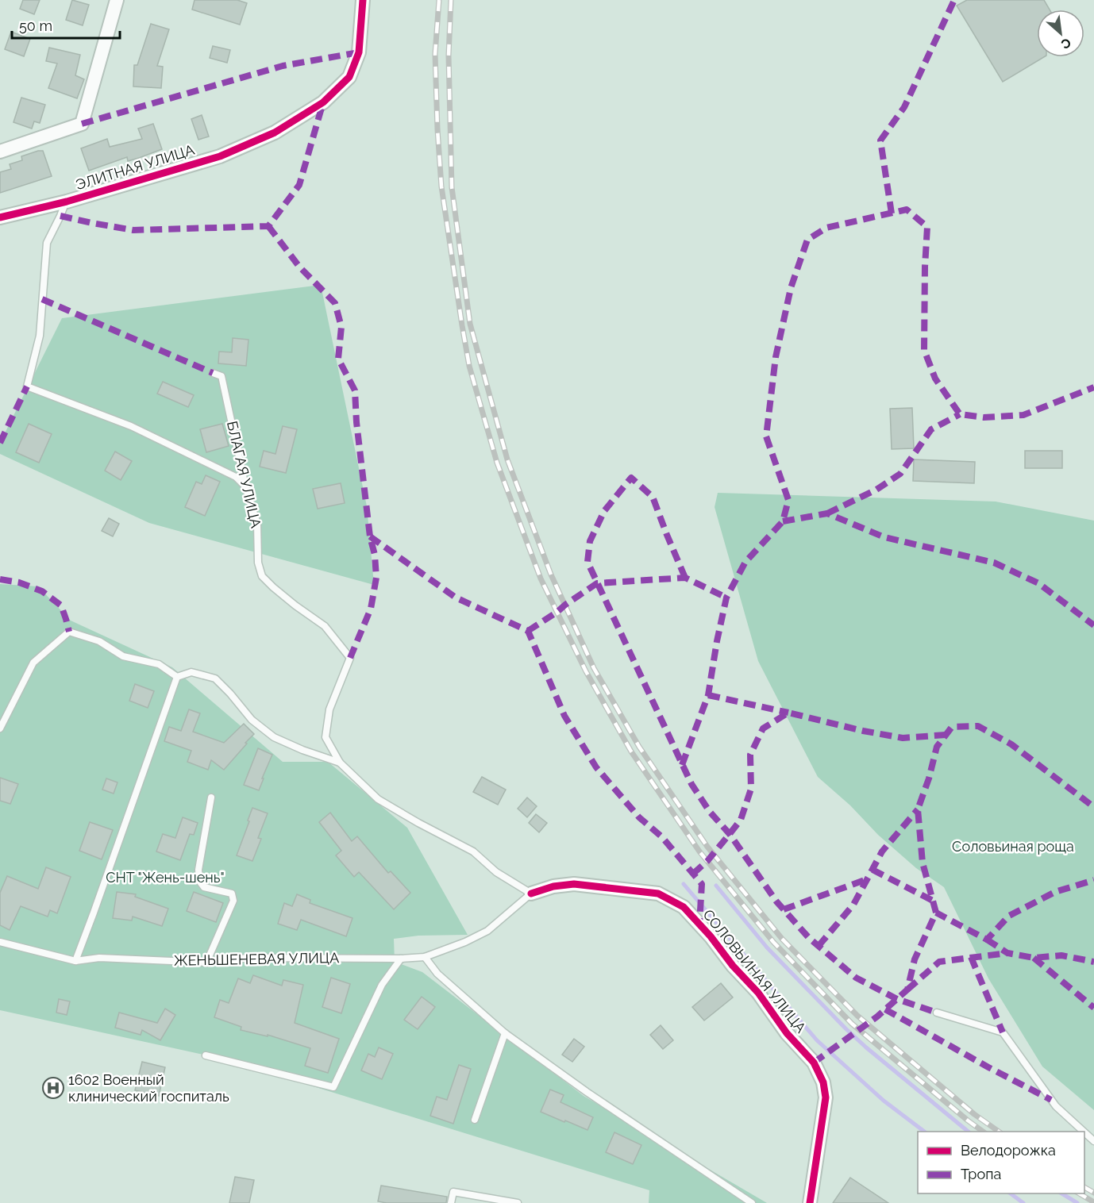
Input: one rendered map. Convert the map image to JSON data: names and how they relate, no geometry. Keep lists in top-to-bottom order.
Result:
{
  "streets": {
    "street": ["ЭЛИТНАЯ УЛИЦА", "СОЛОВЬИНАЯ УЛИЦА"],
    "lane": ["БЛАГАЯ УЛИЦА", "ЖЕНЬШЕНЕВАЯ УЛИЦА"]
  },
  "crossings": [
    ["ЖЕНЬШЕНЕВАЯ УЛИЦА", "СОЛОВЬИНАЯ УЛИЦА"]
  ],
  "parks": ["Соловьиная роща", "СНТ \"Жень-шень\""],
  "places": {
    "hospital": ["1602 Военный клинический госпиталь"]
  },
  "legend": ["Велодорожка", "Тропа"],
  "scale_bar": "50 m",
  "north": "bottom right"
}
